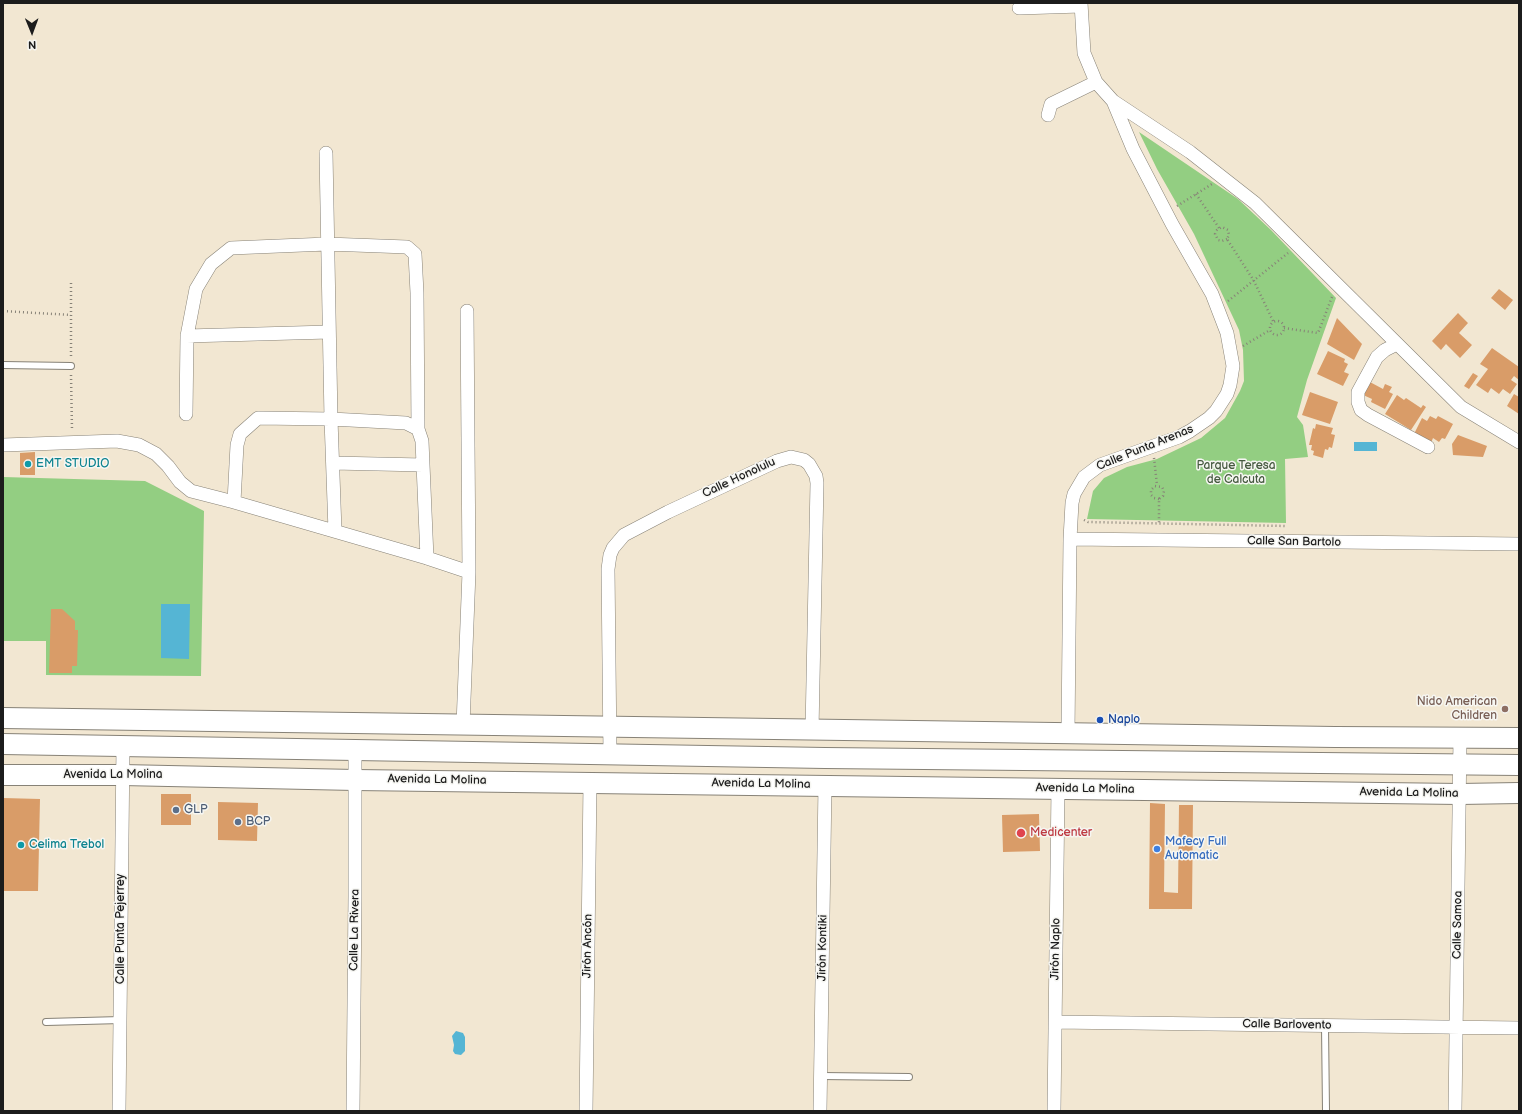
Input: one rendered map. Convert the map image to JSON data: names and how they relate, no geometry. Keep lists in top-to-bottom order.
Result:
{
  "streets": {
    "main road": ["Avenida La Molina"],
    "street": [
      "Calle Punta Arenas",
      "Calle Honolulu",
      "Calle San Bartolo",
      "Calle Samoa",
      "Calle Punta Pejerrey",
      "Calle La Rivera",
      "Jirón Ancón",
      "Jirón Kontiki",
      "Jirón Naplo",
      "Calle Barlovento"
    ]
  },
  "crossings": [
    ["Calle Punta Arenas", "Calle San Bartolo"],
    ["Avenida La Molina", "Calle Samoa"],
    ["Avenida La Molina", "Calle Punta Pejerrey"],
    ["Avenida La Molina", "Calle La Rivera"],
    ["Avenida La Molina", "Jirón Ancón"],
    ["Avenida La Molina", "Jirón Kontiki"],
    ["Avenida La Molina", "Jirón Naplo"],
    ["Calle Samoa", "Calle Barlovento"],
    ["Jirón Naplo", "Calle Barlovento"]
  ],
  "parks": ["Parque Teresa de Calcuta"],
  "places": [
    "EMT STUDIO",
    "Nido American Children",
    "Naplo",
    "GLP",
    "BCP",
    "Medicenter",
    "Celima Trebol",
    "Mafecy Full Automatic"
  ],
  "north": "bottom"
}
